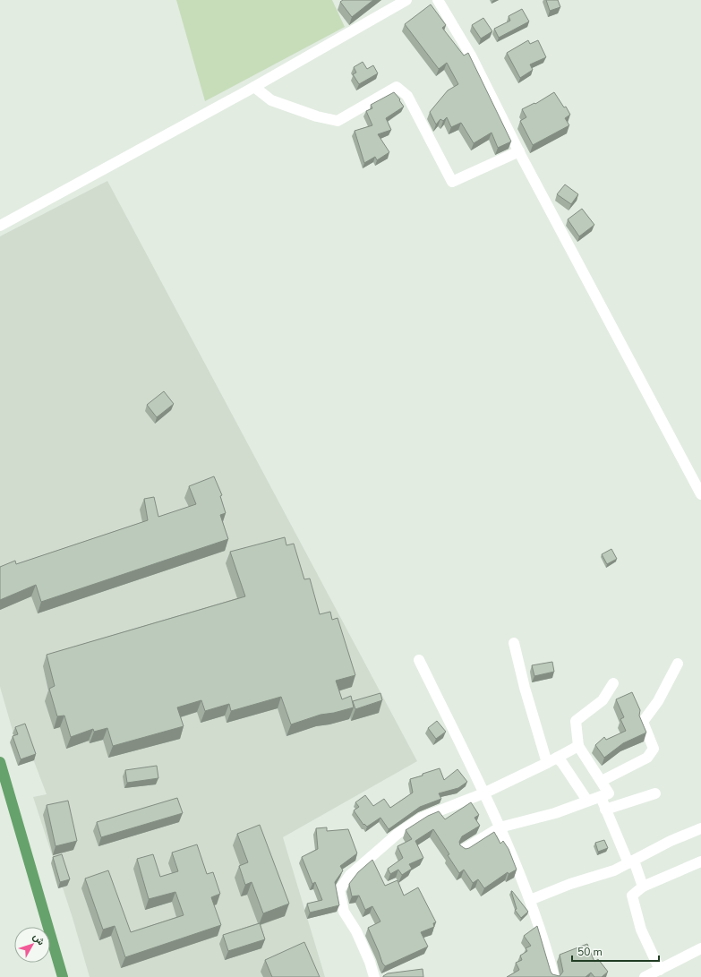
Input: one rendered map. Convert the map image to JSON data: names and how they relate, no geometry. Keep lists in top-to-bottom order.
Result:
{
  "scale_bar": "50 m",
  "north": "top right"
}
